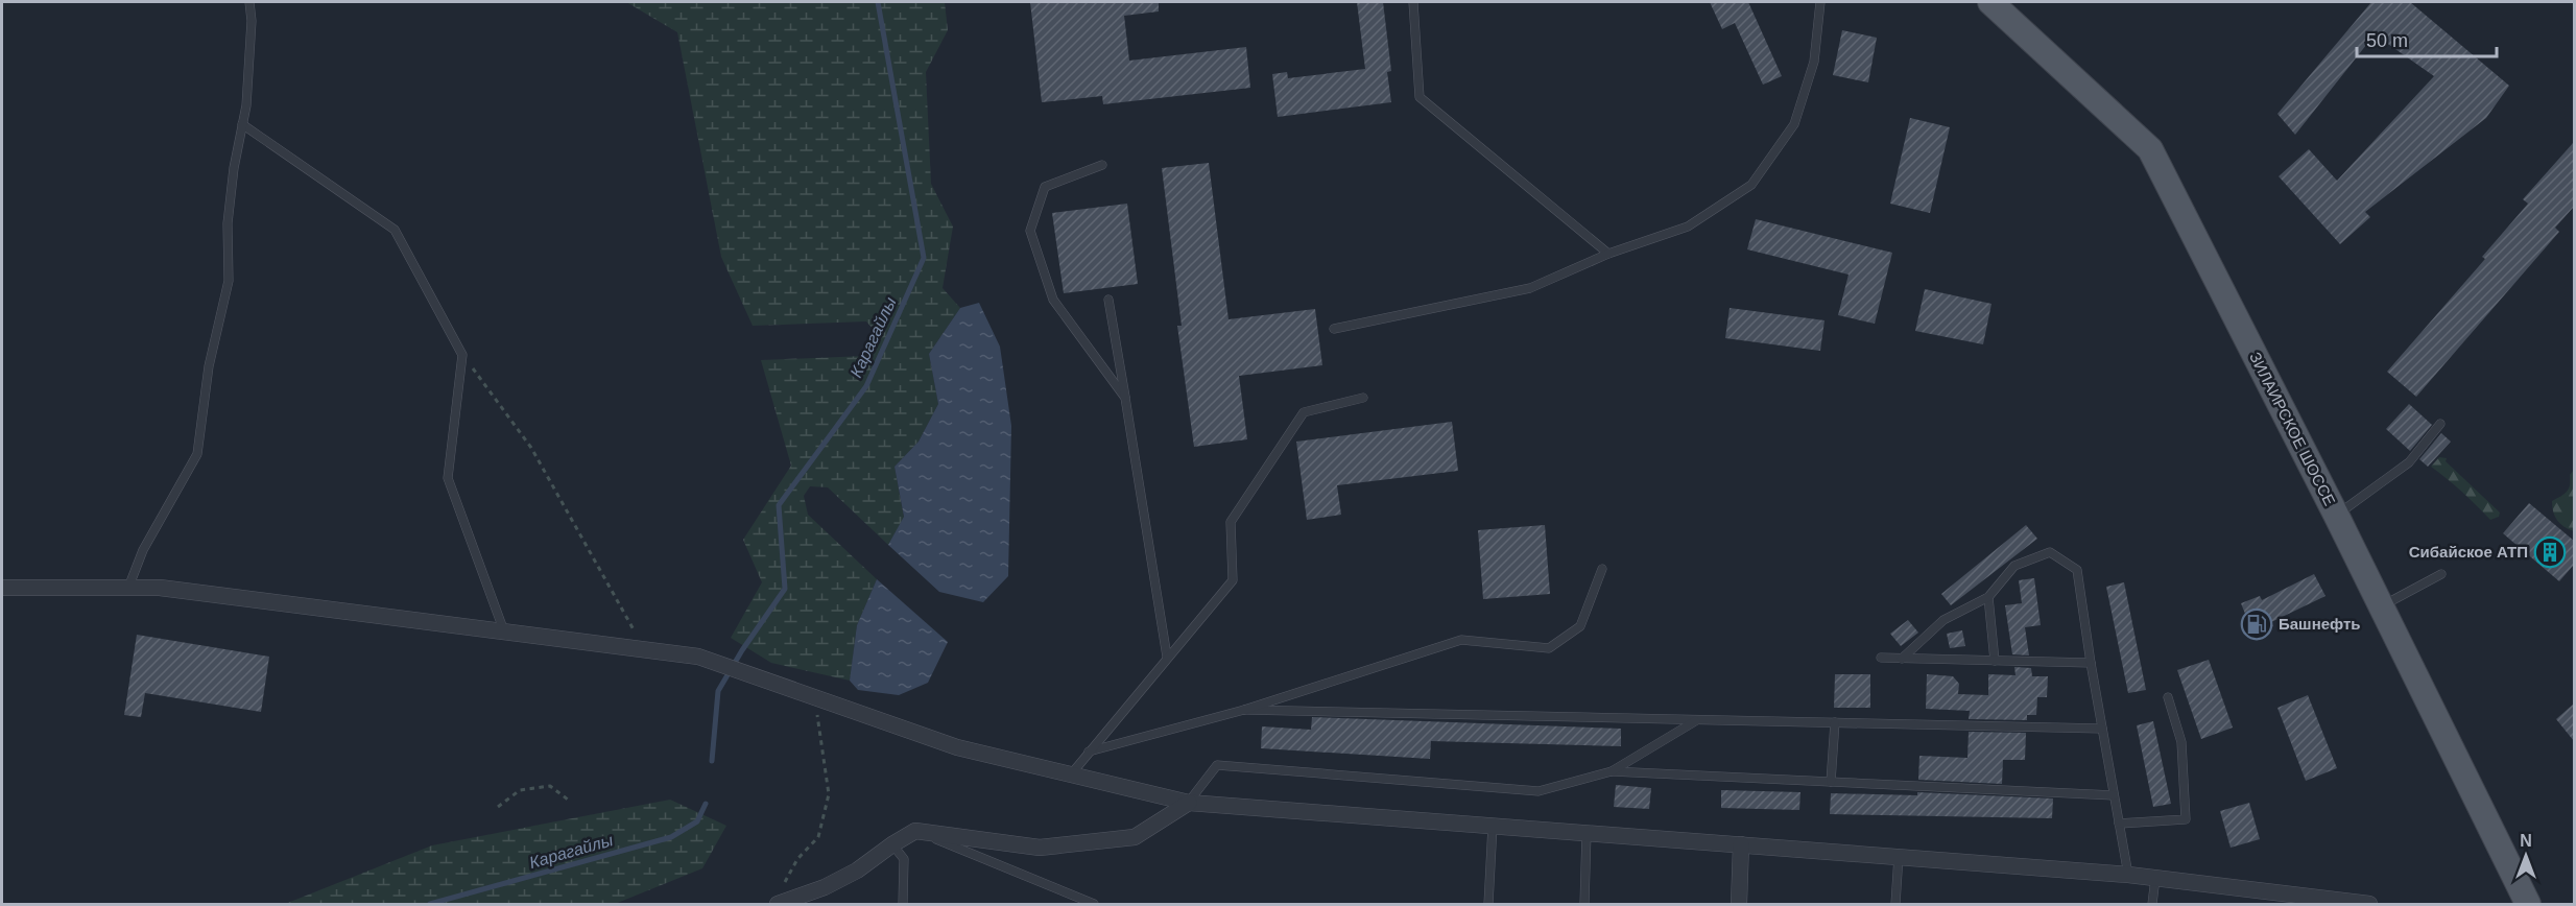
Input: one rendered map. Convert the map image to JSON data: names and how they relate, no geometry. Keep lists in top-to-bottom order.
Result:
{
  "streets": {
    "main road": ["ЗИЛАИРСКОЕ ШОССЕ"]
  },
  "water": ["Карагайлы"],
  "places": {
    "building": ["Сибайское АТП"],
    "fuel station": ["Башнефть"]
  },
  "scale_bar": "50 m",
  "north": "top"
}
